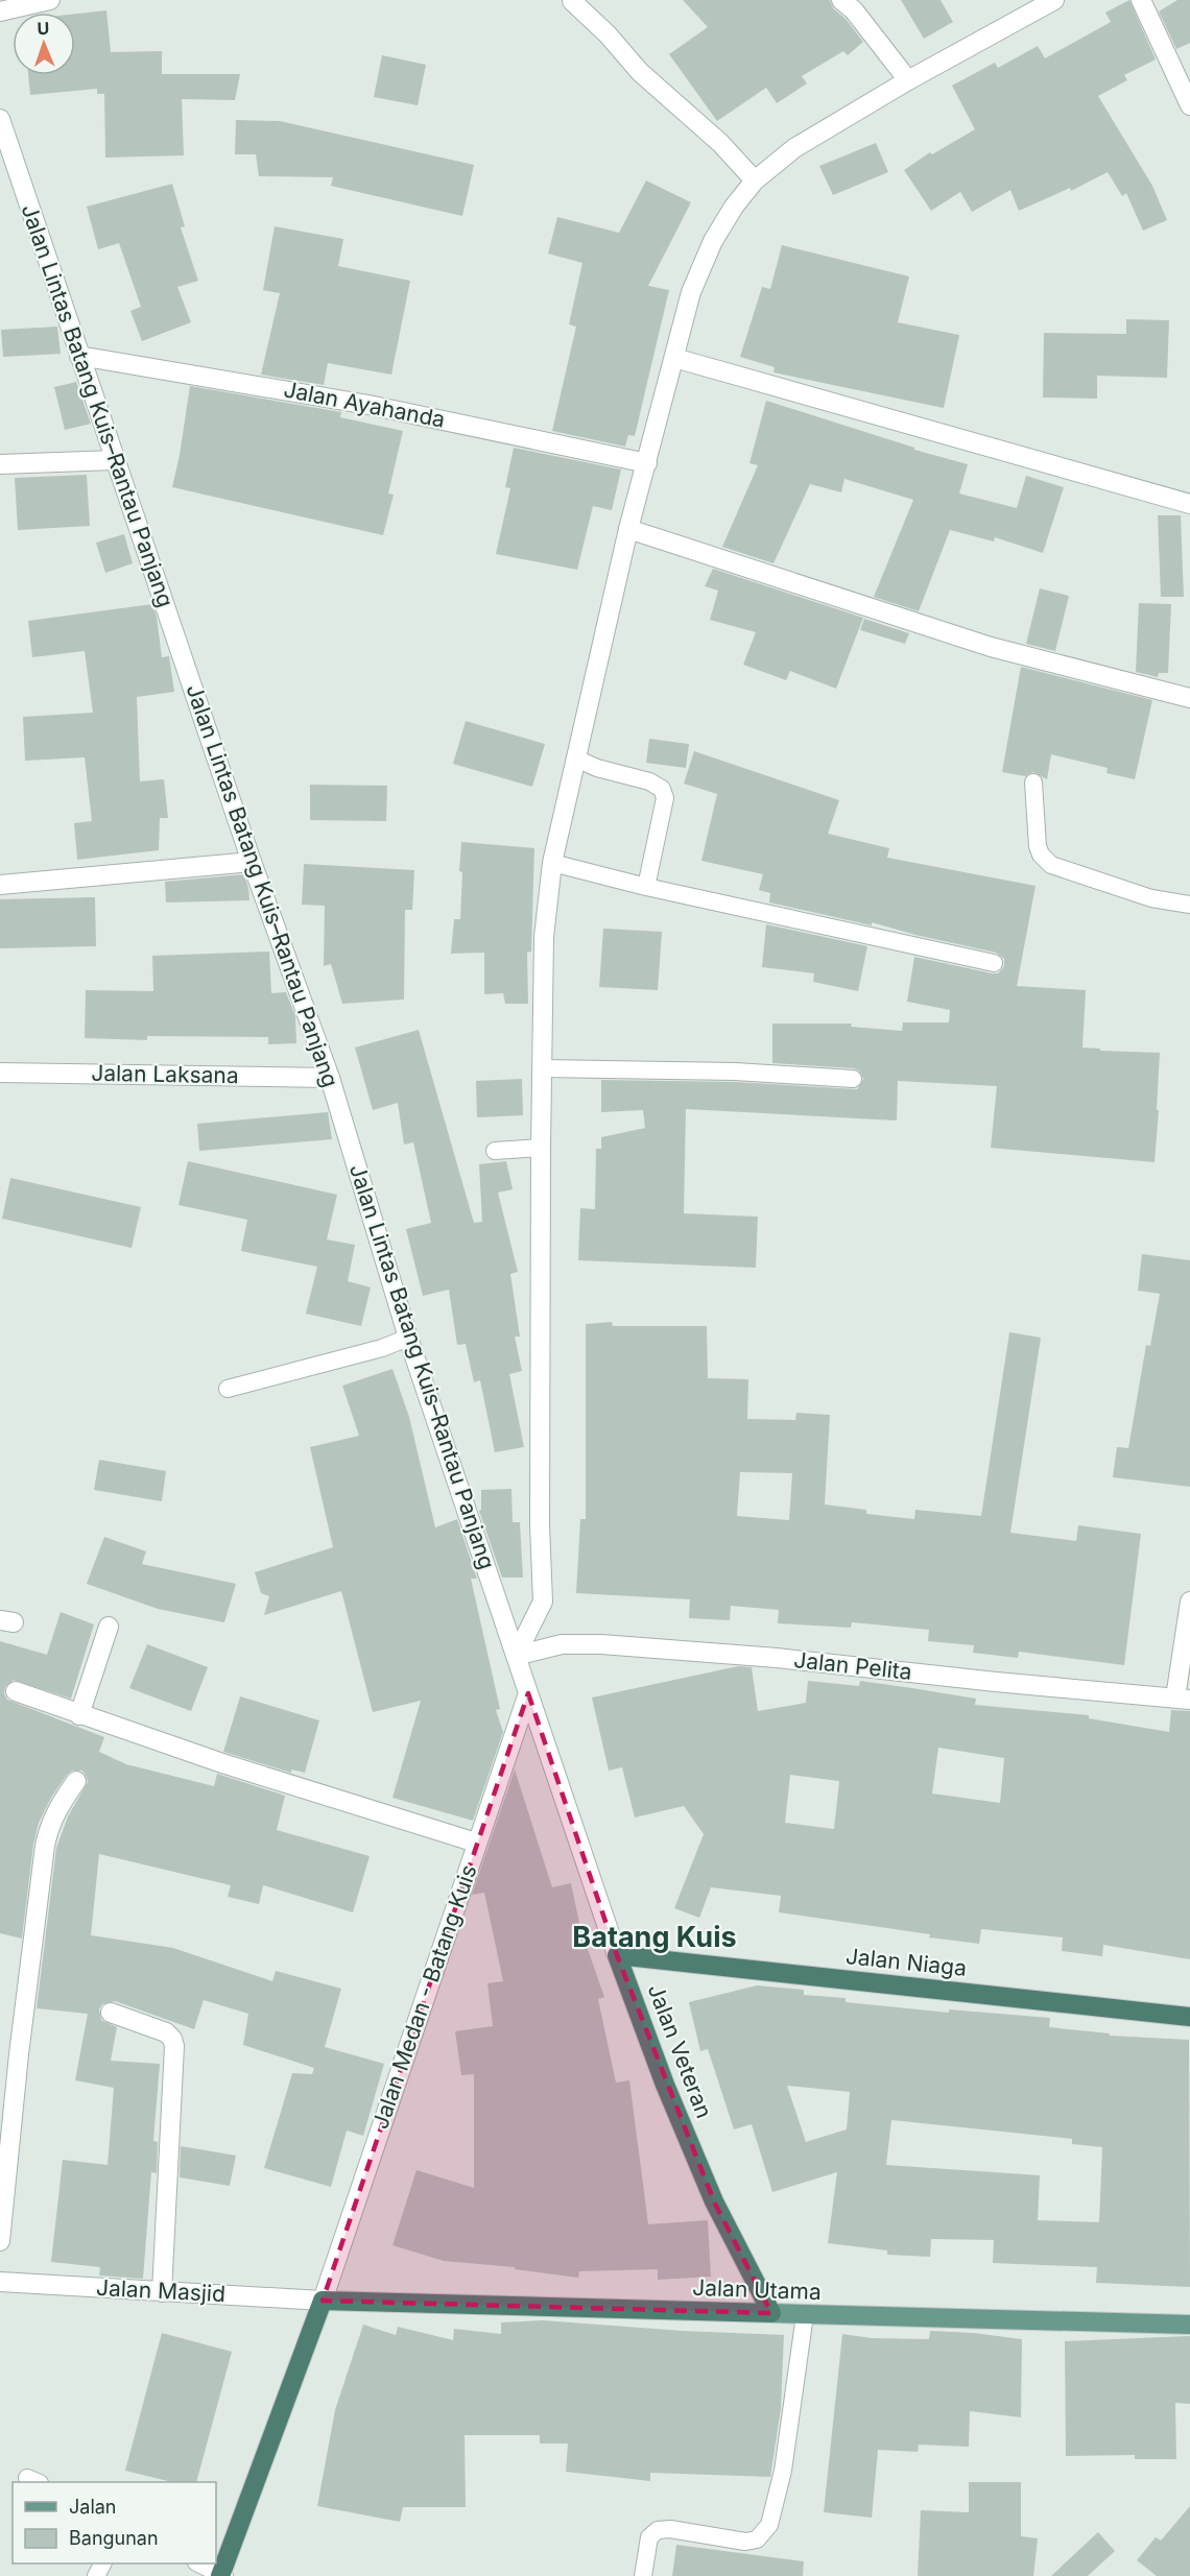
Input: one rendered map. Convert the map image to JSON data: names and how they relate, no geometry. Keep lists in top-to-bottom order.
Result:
{
  "streets": {
    "highway": ["Jalan Niaga", "Jalan Veteran", "Jalan Utama"],
    "street": [
      "Jalan Ayahanda",
      "Jalan Lintas Batang Kuis–Rantau Panjang",
      "Jalan Laksana",
      "Jalan Pelita",
      "Jalan Medan - Batang Kuis",
      "Jalan Masjid"
    ]
  },
  "crossings": [
    ["Jalan Ayahanda", "Jalan Lintas Batang Kuis–Rantau Panjang"],
    ["Jalan Lintas Batang Kuis–Rantau Panjang", "Jalan Laksana"],
    ["Jalan Lintas Batang Kuis–Rantau Panjang", "Jalan Pelita"],
    ["Jalan Lintas Batang Kuis–Rantau Panjang", "Jalan Veteran"],
    ["Jalan Pelita", "Jalan Veteran"],
    ["Jalan Niaga", "Jalan Veteran"],
    ["Jalan Medan - Batang Kuis", "Jalan Veteran"],
    ["Jalan Medan - Batang Kuis", "Jalan Utama"],
    ["Jalan Medan - Batang Kuis", "Jalan Masjid"],
    ["Jalan Veteran", "Jalan Utama"],
    ["Jalan Utama", "Jalan Masjid"]
  ],
  "districts": ["Batang Kuis"],
  "legend": ["Jalan", "Bangunan"],
  "north": "top"
}
